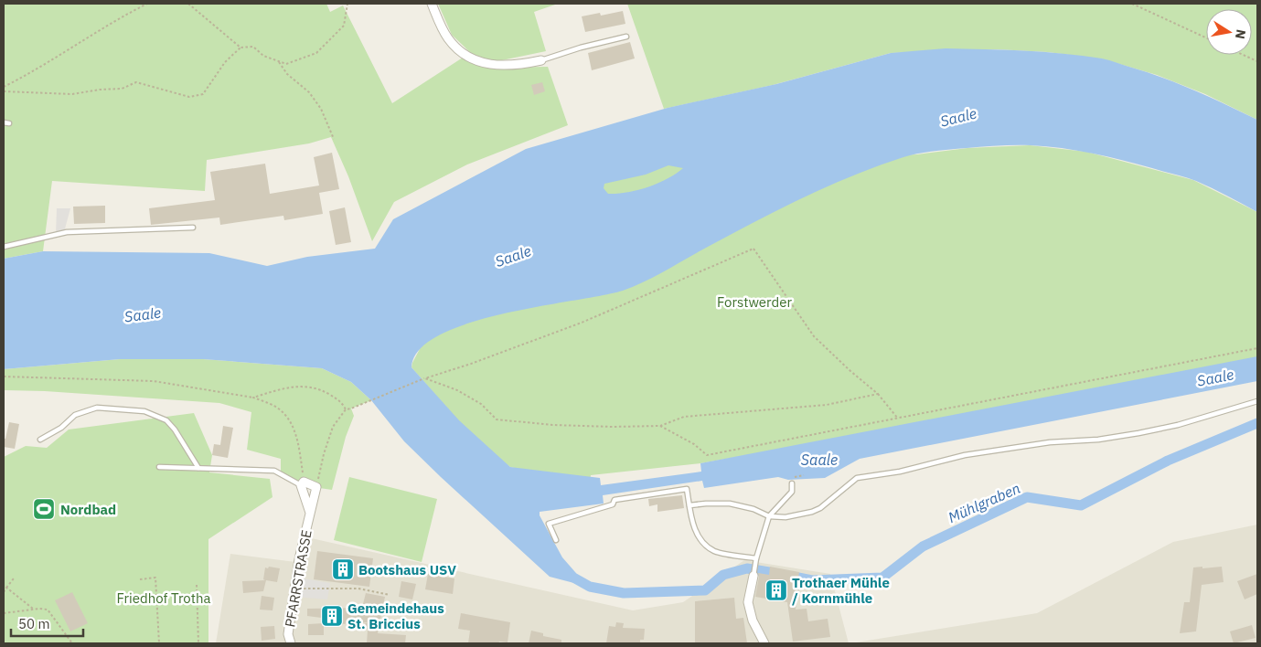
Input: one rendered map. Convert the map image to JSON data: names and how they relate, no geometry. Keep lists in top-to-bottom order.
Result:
{
  "streets": {
    "street": ["PFARRSTRASSE"]
  },
  "water": ["Saale", "Mühlgraben"],
  "parks": ["Forstwerder", "Friedhof Trotha"],
  "places": {
    "sports": ["Nordbad"],
    "building": ["Bootshaus USV", "Trothaer Mühle / Kornmühle", "Gemeindehaus St. Briccius"]
  },
  "scale_bar": "50 m",
  "north": "right"
}
